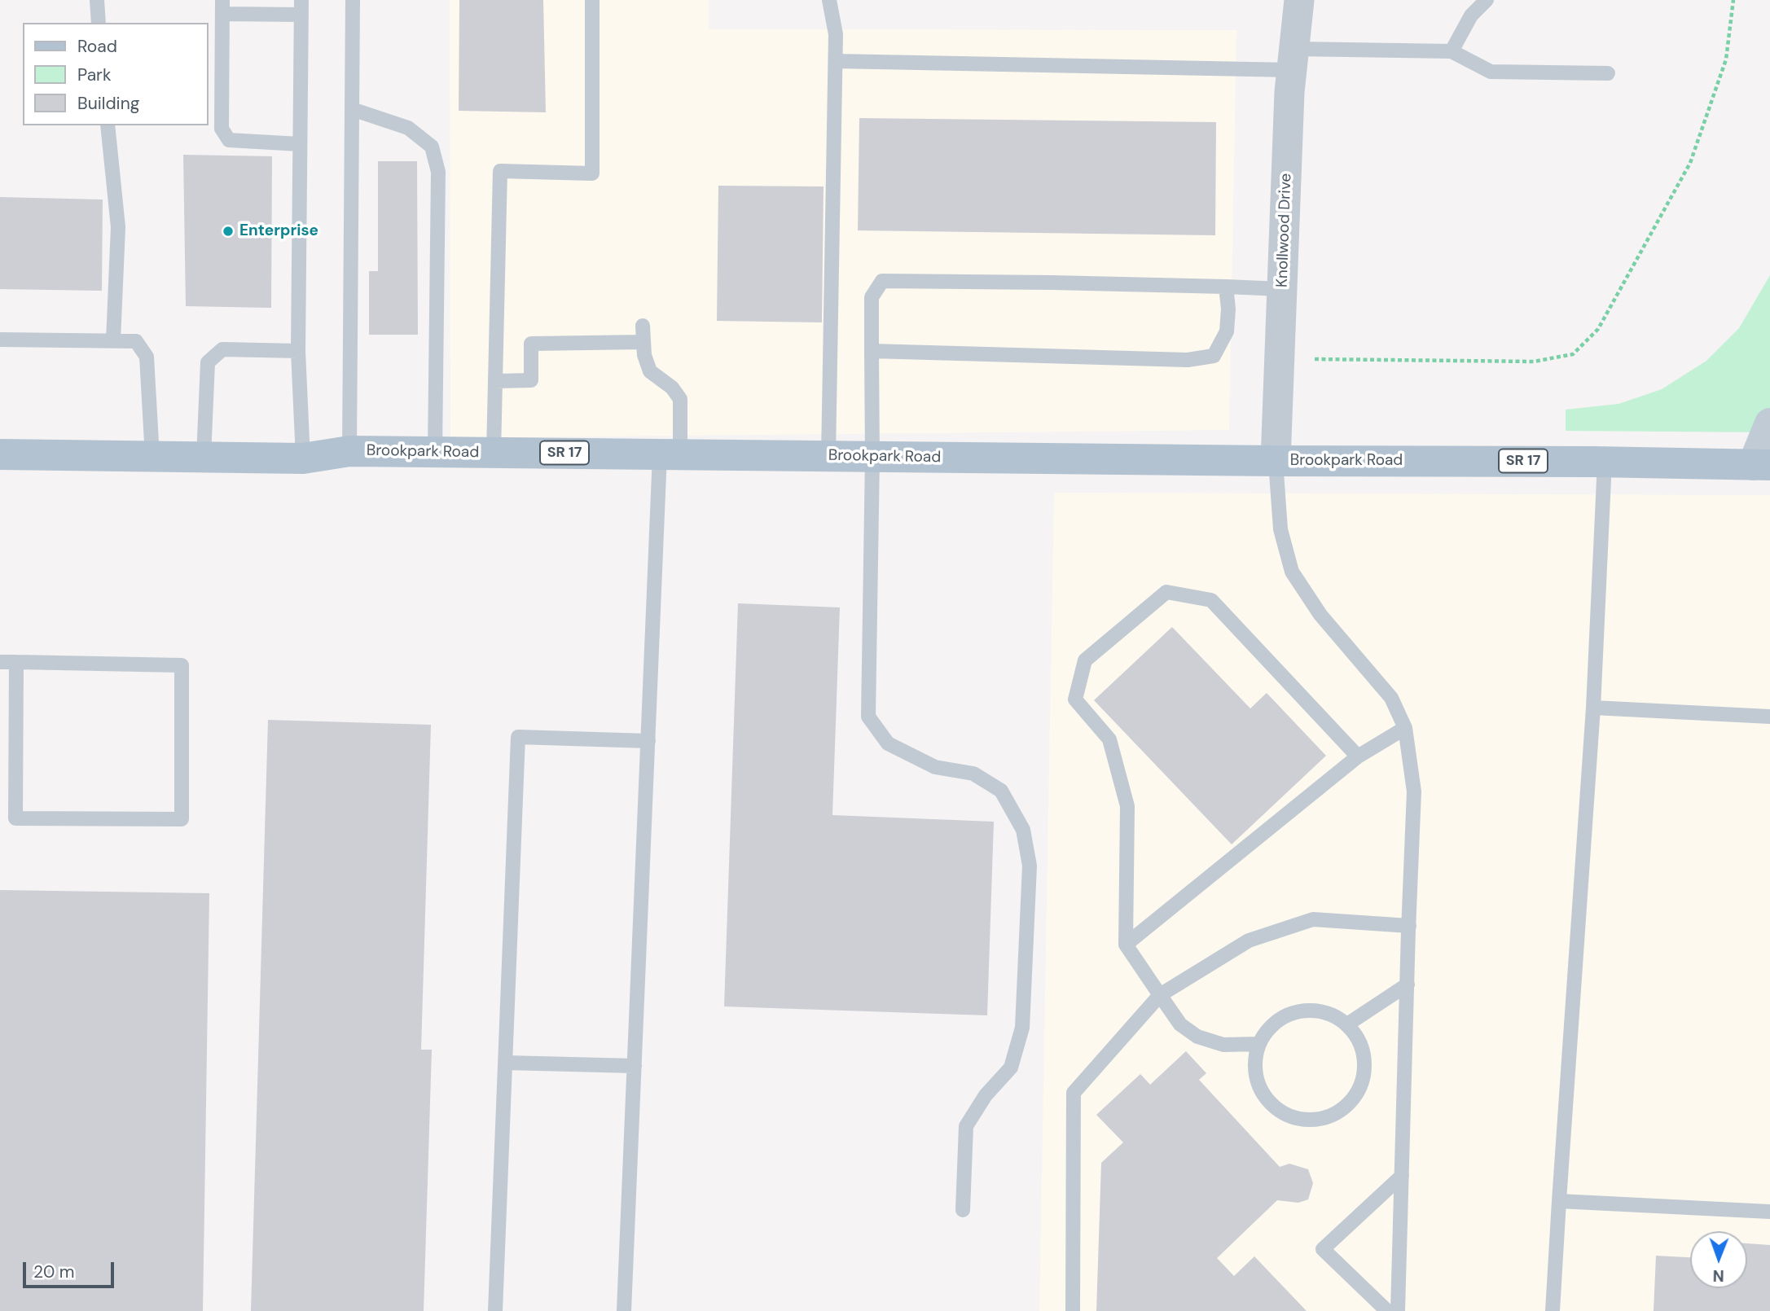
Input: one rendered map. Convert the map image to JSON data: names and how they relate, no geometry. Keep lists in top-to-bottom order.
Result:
{
  "streets": {
    "main road": ["Brookpark Road", "SR 17"],
    "street": ["Knollwood Drive"]
  },
  "crossings": [
    ["Knollwood Drive", "Brookpark Road"]
  ],
  "places": ["Enterprise"],
  "legend": ["Road", "Park", "Building"],
  "scale_bar": "20 m",
  "north": "bottom"
}
